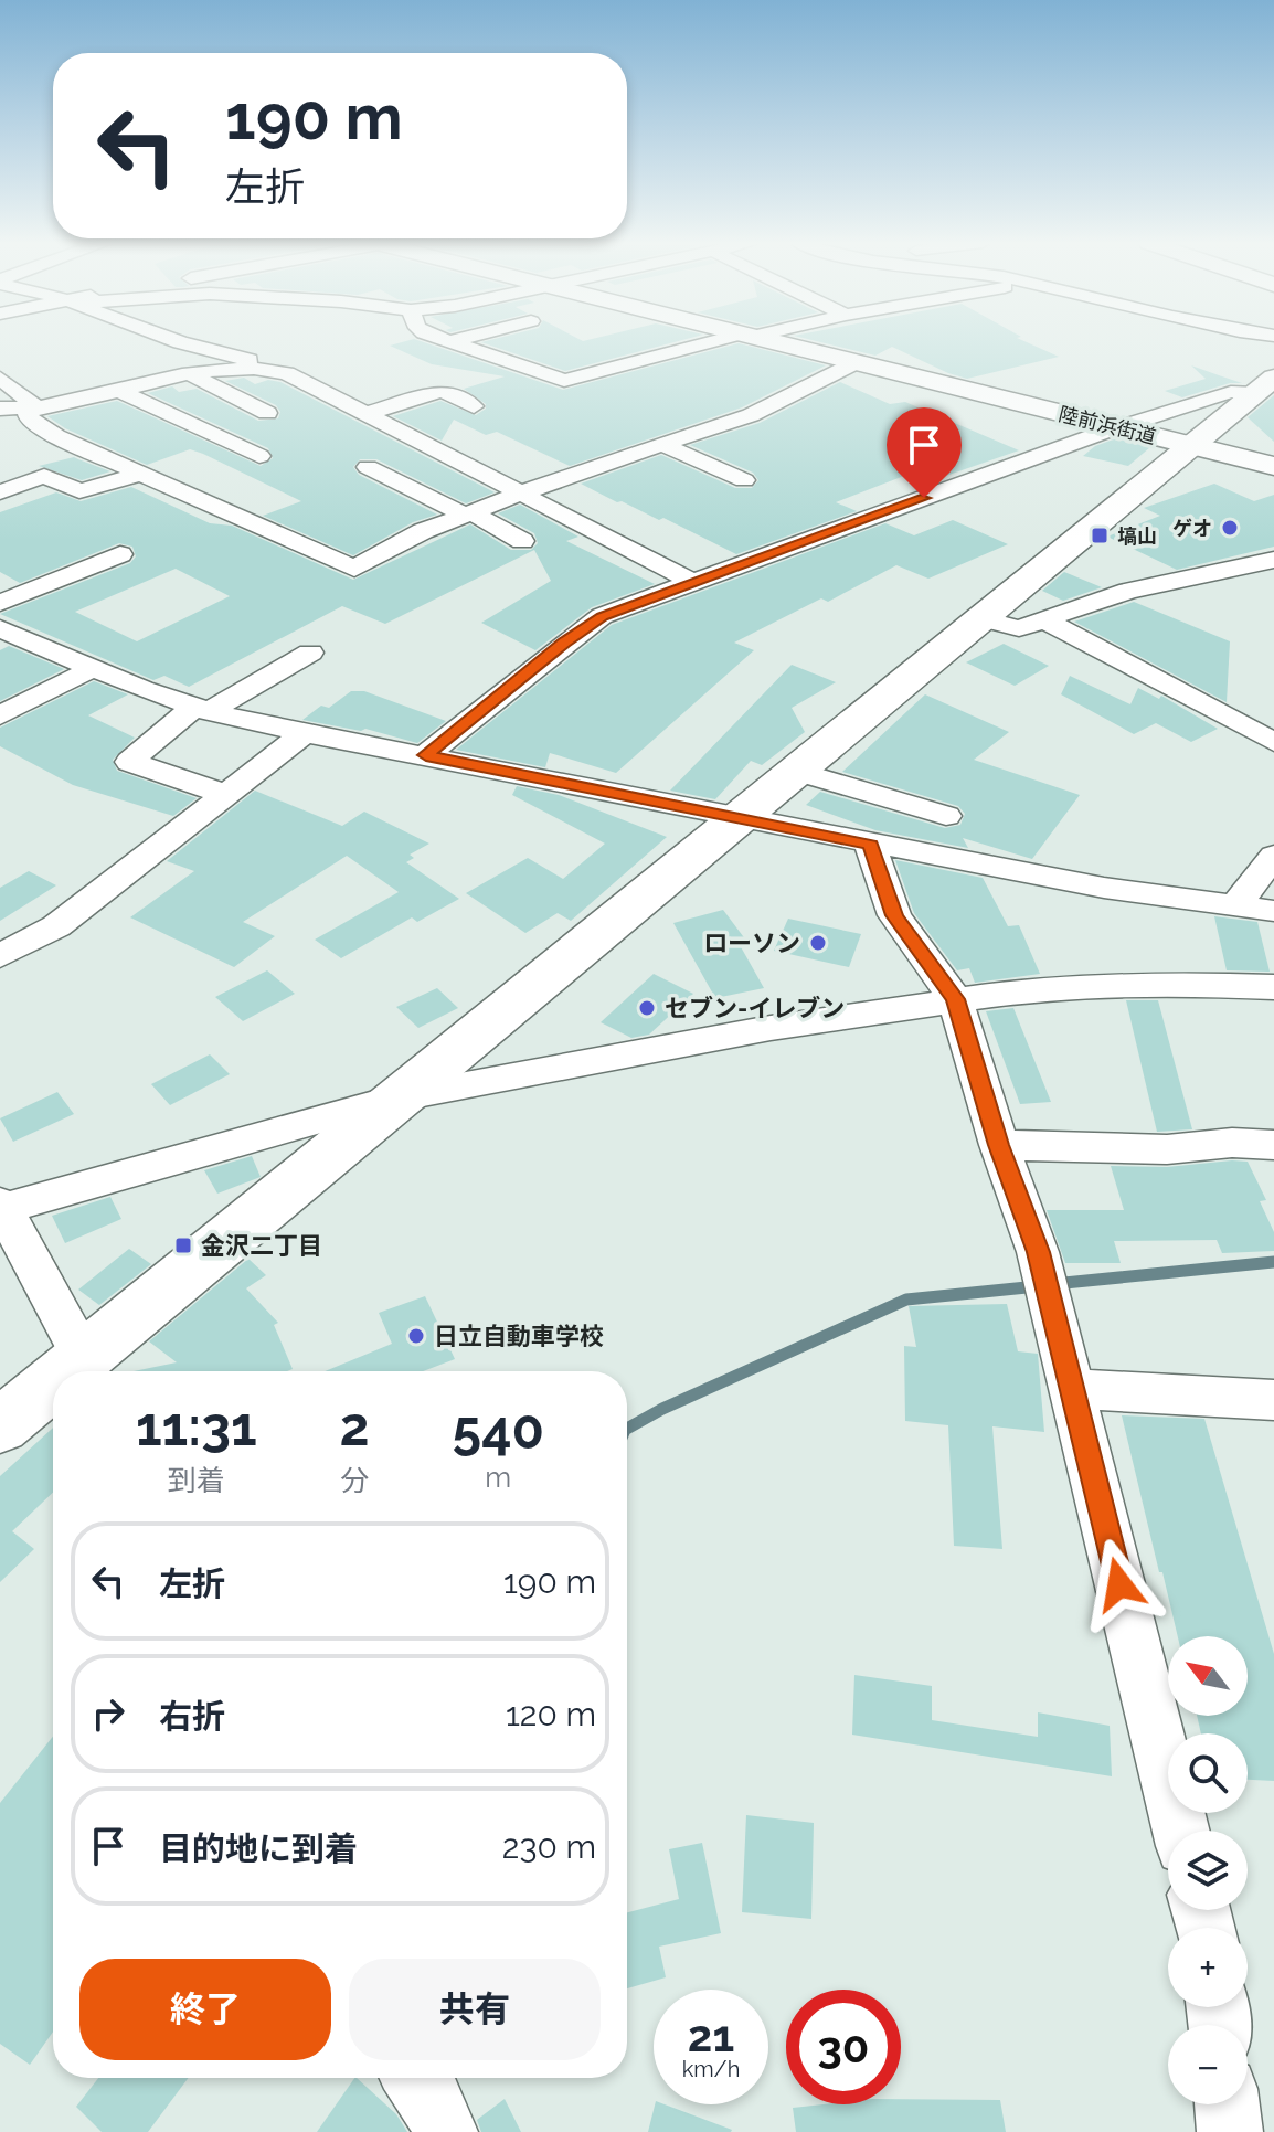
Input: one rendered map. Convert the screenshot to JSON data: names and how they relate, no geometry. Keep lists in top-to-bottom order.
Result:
{
  "streets": {
    "main road": ["陸前浜街道"]
  },
  "places": {
    "other": [
      "ゲオ",
      "ローソン",
      "セブン-イレブン",
      "日立自動車学校"
    ],
    "transit": ["塙山", "金沢二丁目"]
  },
  "north": "top left",
  "page": {
    "turn": ["190 m", "左折"],
    "eta": [
      "11:31",
      "到着",
      "2",
      "分",
      "540",
      "m"
    ],
    "list": [
      {
        "name": "左折",
        "value": "190 m"
      },
      {
        "name": "右折",
        "value": "120 m"
      },
      {
        "name": "目的地に到着",
        "value": "230 m"
      }
    ],
    "map_buttons": ["+", "−"],
    "buttons": ["終了", "共有"],
    "speed": "21 km/h",
    "limit": "30"
  }
}
